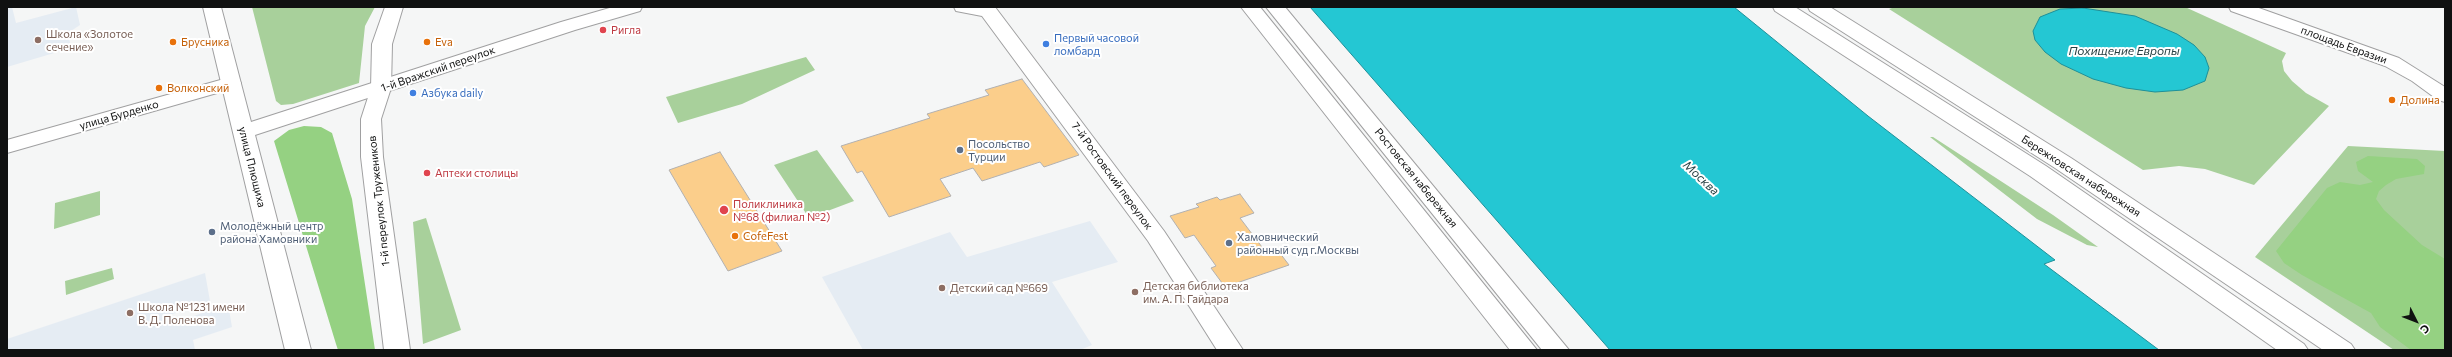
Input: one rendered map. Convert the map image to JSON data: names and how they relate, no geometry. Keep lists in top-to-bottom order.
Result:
{
  "streets": {
    "street": [
      "площадь Евразии",
      "1-й Вражский переулок",
      "улица Бурденко",
      "улица Плющиха",
      "7-й Ростовский переулок",
      "Бережковская набережная",
      "Ростовская набережная",
      "1-й переулок Тружеников"
    ]
  },
  "crossings": [
    ["1-й Вражский переулок", "улица Плющиха"],
    ["1-й Вражский переулок", "1-й переулок Тружеников"],
    ["улица Бурденко", "улица Плющиха"]
  ],
  "water": ["Похищение Европы", "Москва"],
  "places": [
    "Ригла",
    "Школа «Золотое сечение»",
    "Брусника",
    "Eva",
    "Первый часовой ломбард",
    "Волконский",
    "Азбука daily",
    "Долина",
    "Посольство Турции",
    "Аптеки столицы",
    "Поликлиника №68 (филиал №2)",
    "Молодёжный центр района Хамовники",
    "CofeFest",
    "Хамовнический районный суд г.Москвы",
    "Детский сад №669",
    "Детская библиотека им. А. П. Гайдара",
    "Школа №1231 имени В. Д. Поленова"
  ],
  "north": "bottom right"
}
